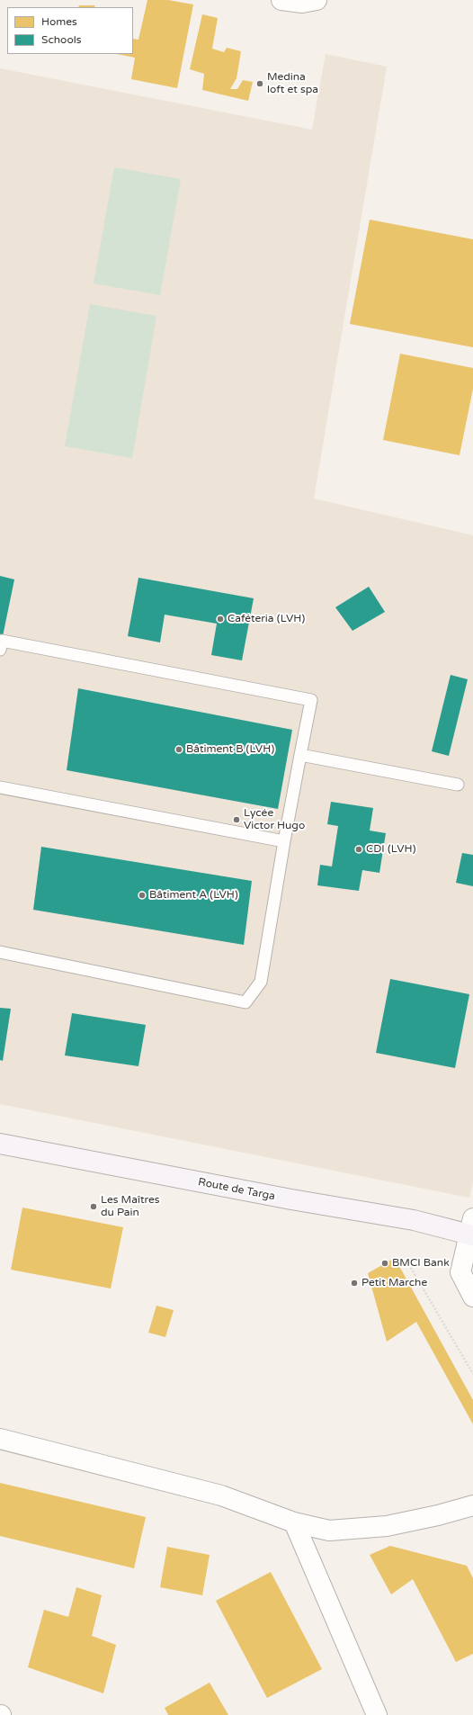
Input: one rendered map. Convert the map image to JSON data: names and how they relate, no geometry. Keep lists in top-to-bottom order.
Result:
{
  "streets": {
    "main road": ["Route de Targa"]
  },
  "places": [
    "Medina loft et spa",
    "Caféteria (LVH)",
    "Bâtiment B (LVH)",
    "Lycée Victor Hugo",
    "CDI (LVH)",
    "Bâtiment A (LVH)",
    "Les Maîtres du Pain",
    "BMCI Bank",
    "Petit Marche"
  ],
  "legend": ["Homes", "Schools"]
}
